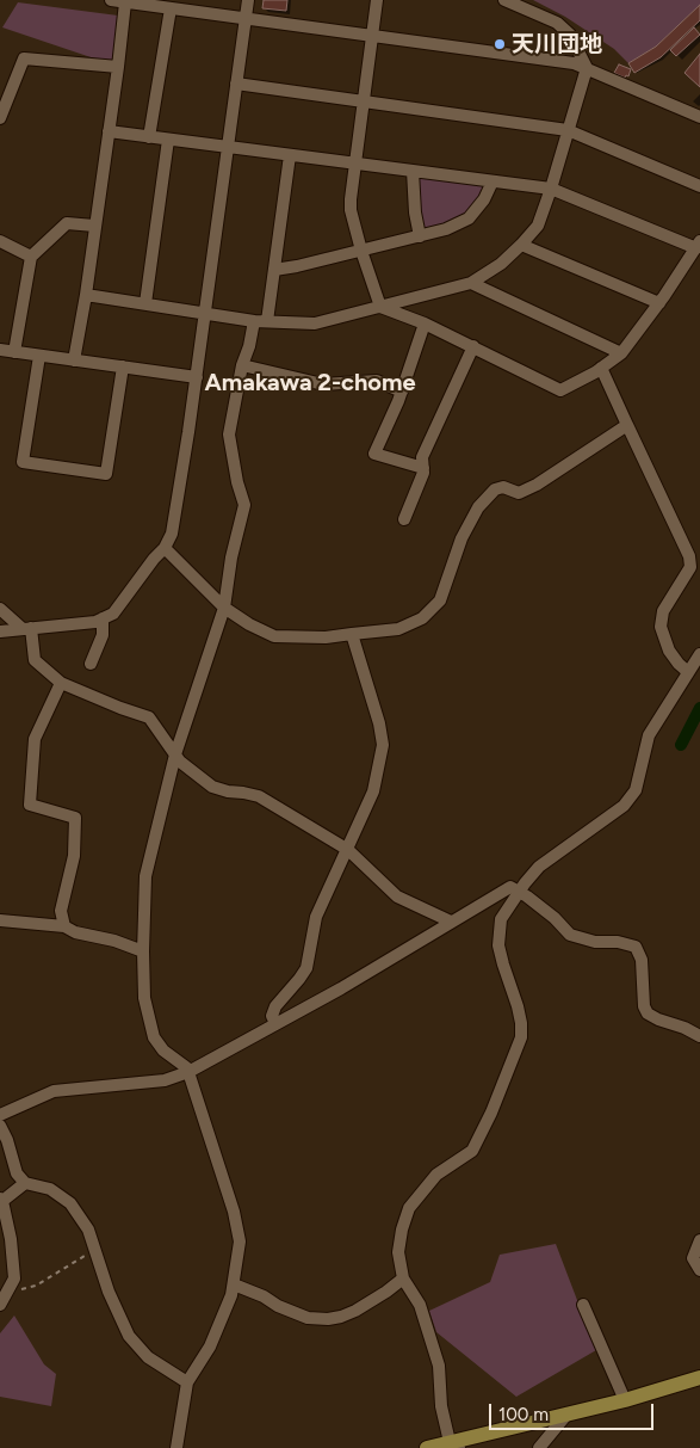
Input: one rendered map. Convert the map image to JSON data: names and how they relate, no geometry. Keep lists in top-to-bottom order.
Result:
{
  "districts": ["Amakawa 2-chome"],
  "places": ["天川団地"],
  "scale_bar": "100 m"
}
